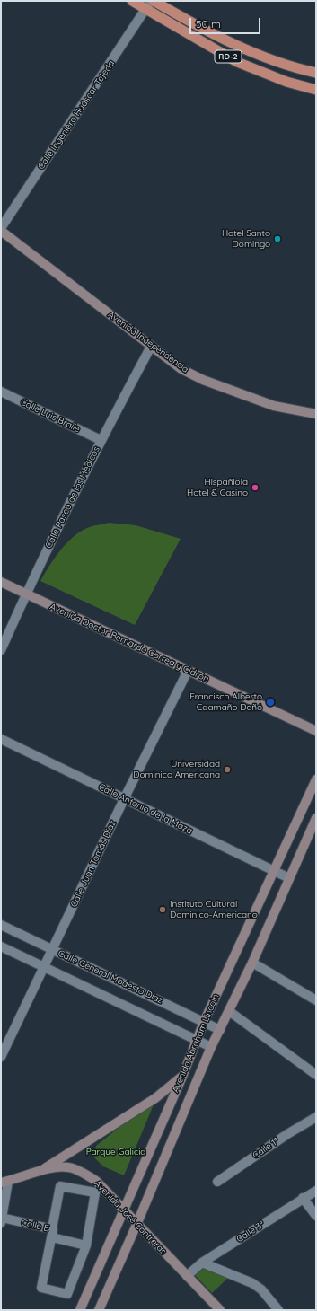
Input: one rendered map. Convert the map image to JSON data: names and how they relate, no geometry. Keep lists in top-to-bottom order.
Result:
{
  "streets": {
    "highway": ["RD-2"],
    "main road": [
      "Avenida Independencia",
      "Avenida Doctor Bernardo Correa y Cidrón",
      "Avenida Abraham Lincoln",
      "Avenida José Contreras"
    ],
    "street": [
      "Calle Ingeniero Huáscar Tejeda",
      "Calle Luis Braile",
      "Calle Paseo de los Médicos",
      "Calle Antonio de la Maza",
      "Calle Juan Tomás Díaz",
      "Calle General Modesto Díaz",
      "Calle 1ª",
      "Calle E",
      "Calle 3ª"
    ]
  },
  "crossings": [
    ["RD-2", "Calle Ingeniero Huáscar Tejeda"],
    ["Calle Ingeniero Huáscar Tejeda", "Avenida Independencia"],
    ["Avenida Independencia", "Calle Paseo de los Médicos"],
    ["Calle Luis Braile", "Calle Paseo de los Médicos"],
    ["Calle Paseo de los Médicos", "Avenida Doctor Bernardo Correa y Cidrón"],
    ["Avenida Doctor Bernardo Correa y Cidrón", "Calle Juan Tomás Díaz"],
    ["Calle Antonio de la Maza", "Calle Juan Tomás Díaz"],
    ["Calle Antonio de la Maza", "Avenida Abraham Lincoln"],
    ["Calle Juan Tomás Díaz", "Calle General Modesto Díaz"],
    ["Calle General Modesto Díaz", "Avenida Abraham Lincoln"],
    ["Avenida Abraham Lincoln", "Avenida José Contreras"],
    ["Avenida José Contreras", "Calle 3ª"]
  ],
  "parks": ["Parque Galicia"],
  "places": [
    "Hotel Santo Domingo",
    "Hispañiola Hotel & Casino",
    "Francisco Alberto Caamaño Deñó",
    "Universidad Dominico Americana",
    "Instituto Cultural Dominico-Americano"
  ],
  "scale_bar": "50 m"
}
